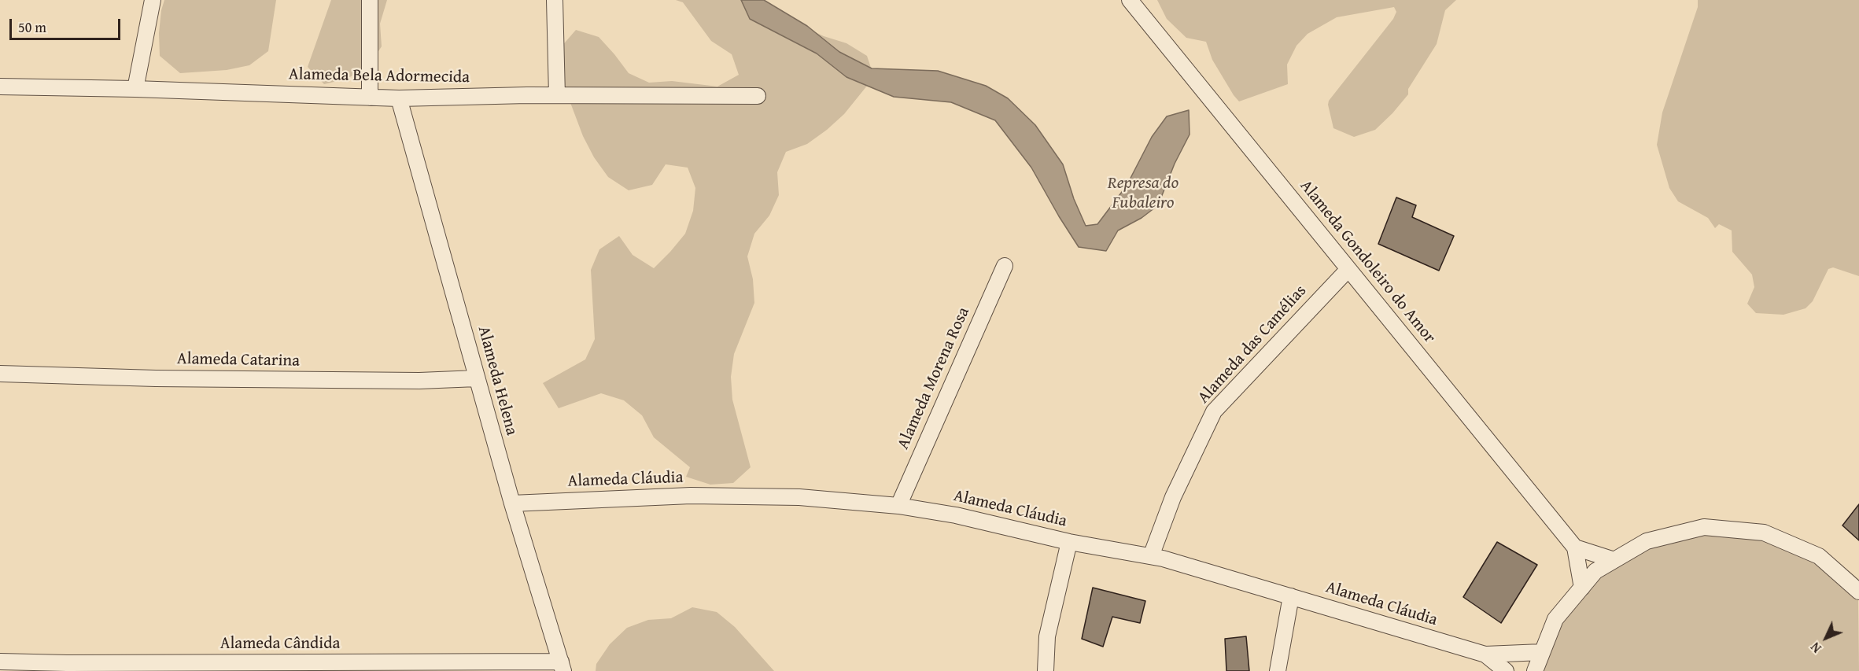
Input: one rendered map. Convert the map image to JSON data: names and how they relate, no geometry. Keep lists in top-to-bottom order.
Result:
{
  "streets": {
    "street": [
      "Alameda Bela Adormecida",
      "Alameda Gondoleiro do Amor",
      "Alameda das Camélias",
      "Alameda Catarina",
      "Alameda Morena Rosa",
      "Alameda Helena",
      "Alameda Cláudia",
      "Alameda Cândida"
    ]
  },
  "crossings": [
    ["Alameda Bela Adormecida", "Alameda Helena"],
    ["Alameda Gondoleiro do Amor", "Alameda das Camélias"],
    ["Alameda das Camélias", "Alameda Cláudia"],
    ["Alameda Catarina", "Alameda Helena"],
    ["Alameda Morena Rosa", "Alameda Cláudia"],
    ["Alameda Helena", "Alameda Cláudia"],
    ["Alameda Helena", "Alameda Cândida"]
  ],
  "water": ["Represa do Fubaleiro"],
  "scale_bar": "50 m",
  "north": "bottom left"
}
